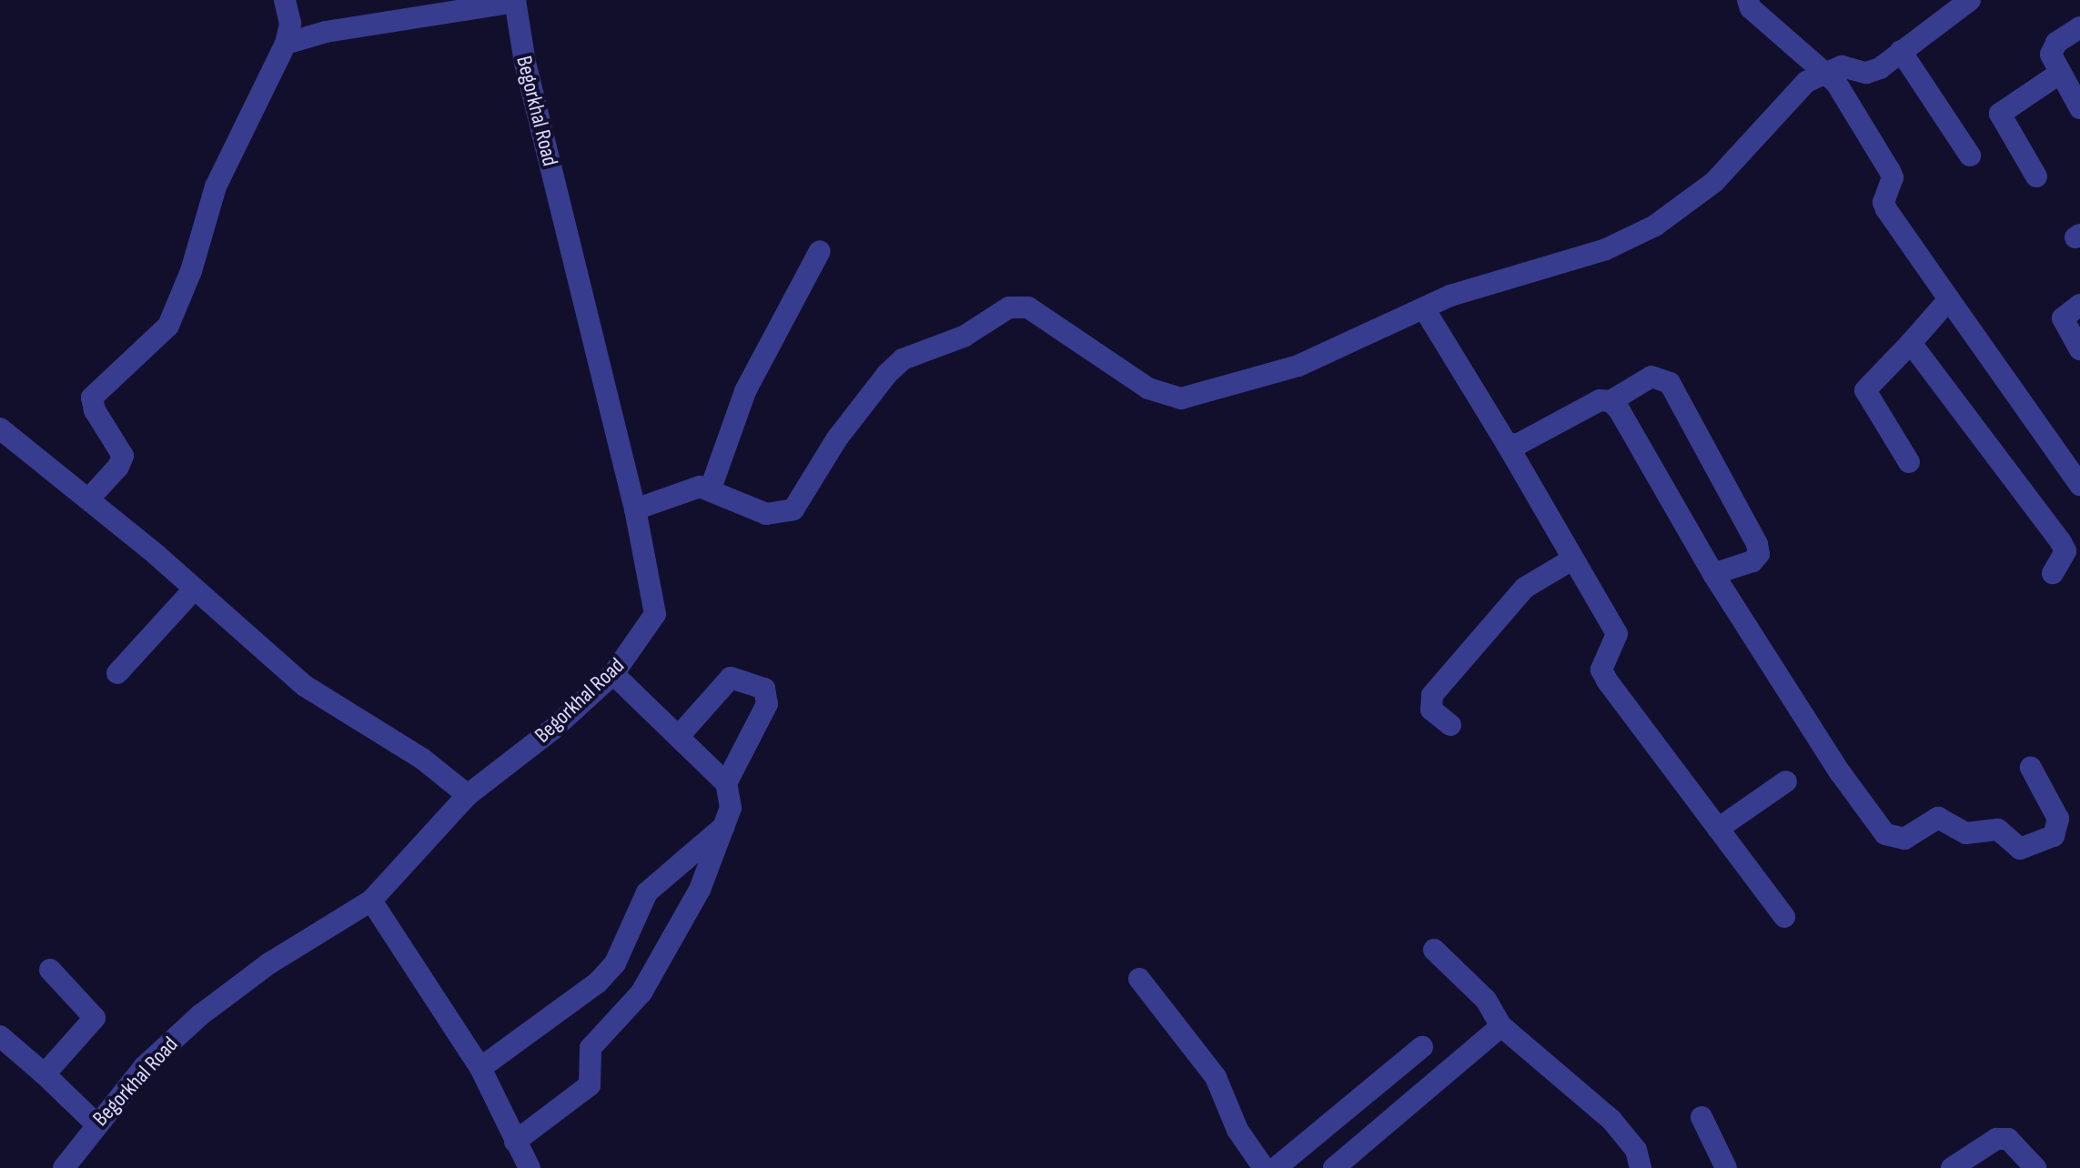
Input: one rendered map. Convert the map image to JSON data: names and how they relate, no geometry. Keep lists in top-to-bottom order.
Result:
{
  "streets": {
    "street": ["Begorkhal Road"]
  }
}
